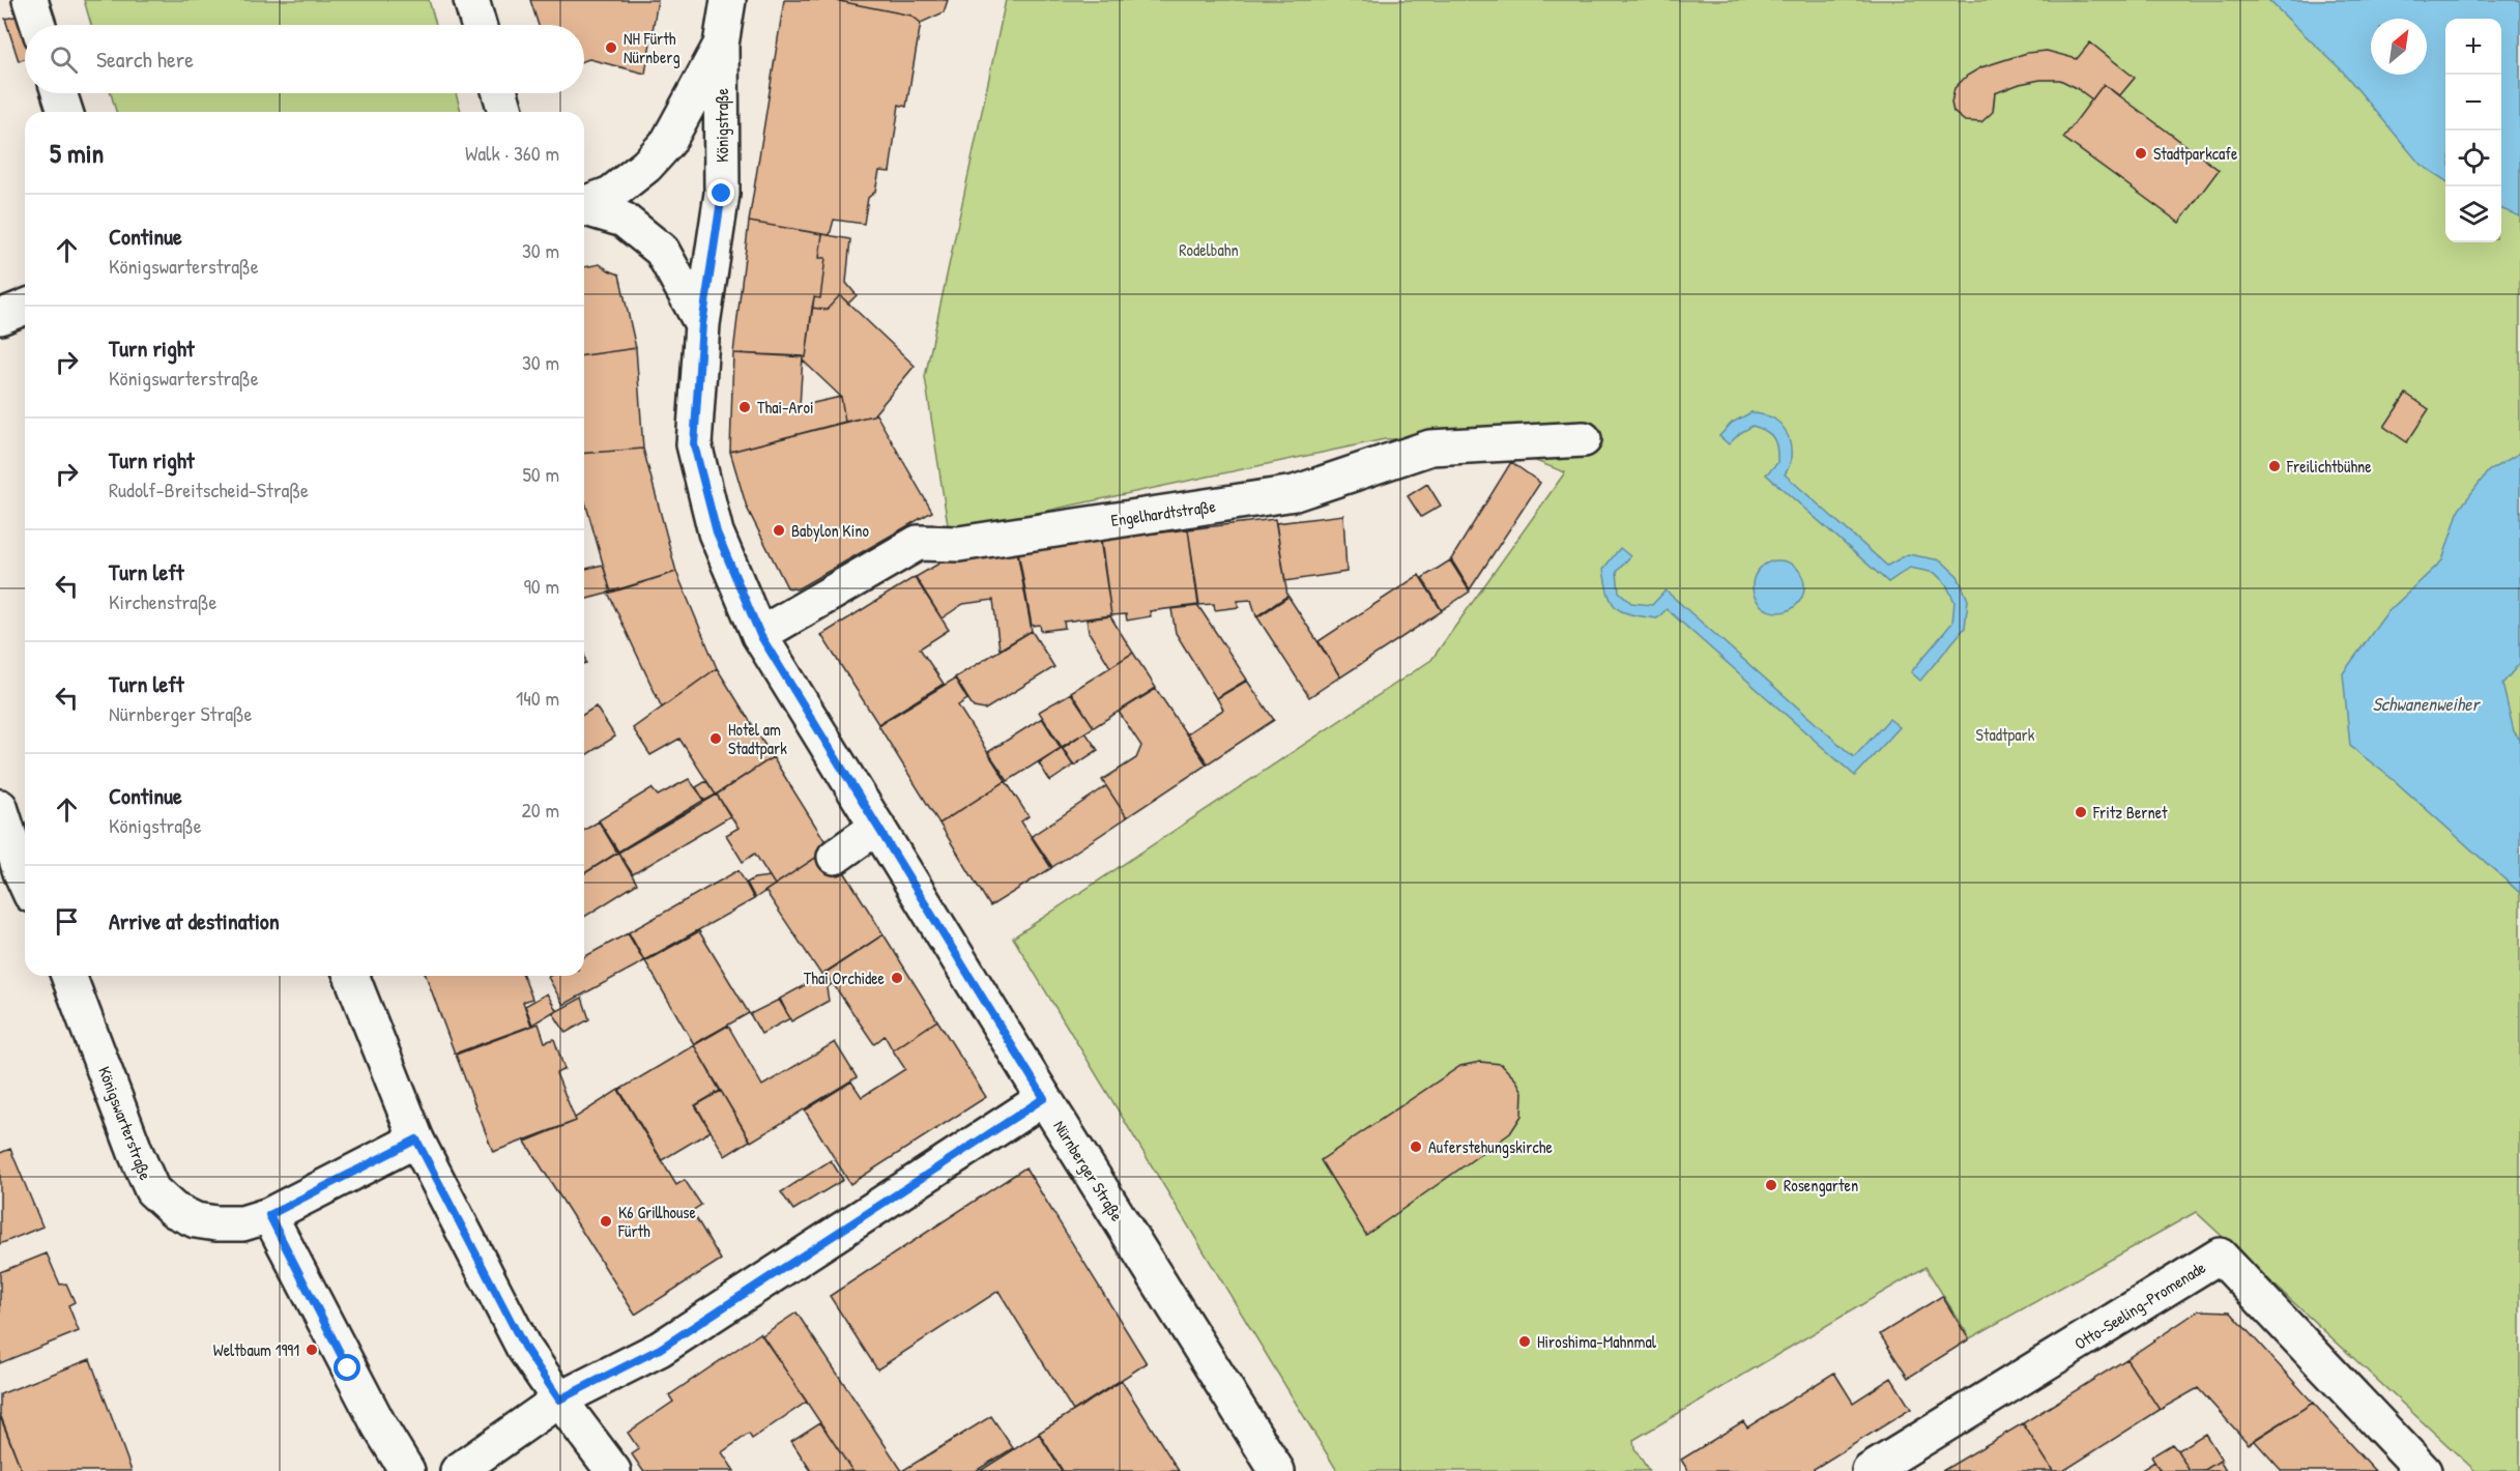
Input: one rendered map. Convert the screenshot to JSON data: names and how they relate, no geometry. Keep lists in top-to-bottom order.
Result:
{
  "streets": {
    "street": [
      "Königstraße",
      "Engelhardtstraße",
      "Königswarterstraße",
      "Nürnberger Straße",
      "Otto-Seeling-Promenade"
    ]
  },
  "crossings": [
    ["Königstraße", "Nürnberger Straße"],
    ["Engelhardtstraße", "Nürnberger Straße"]
  ],
  "water": ["Schwanenweiher"],
  "parks": ["Rodelbahn", "Stadtpark"],
  "places": [
    "NH Fürth Nürnberg",
    "Stadtparkcafe",
    "Thai-Aroi",
    "Freilichtbühne",
    "Babylon Kino",
    "Hotel am Stadtpark",
    "Fritz Bernet",
    "Thai Orchidee",
    "Auferstehungskirche",
    "Rosengarten",
    "K6 Grillhouse Fürth",
    "Hiroshima-Mahnmal",
    "Weltbaum 1991"
  ],
  "north": "top right",
  "page": {
    "map_buttons": ["+", "−"],
    "search": "Search here",
    "heading": ["5 min", "Walk · 360 m"],
    "list": [
      ["Continue", "Königswarterstraße", "30 m"],
      ["Turn right", "Königswarterstraße", "30 m"],
      ["Turn right", "Rudolf-Breitscheid-Straße", "50 m"],
      ["Turn left", "Kirchenstraße", "90 m"],
      ["Turn left", "Nürnberger Straße", "140 m"],
      ["Continue", "Königstraße", "20 m"],
      "Arrive at destination"
    ]
  }
}
